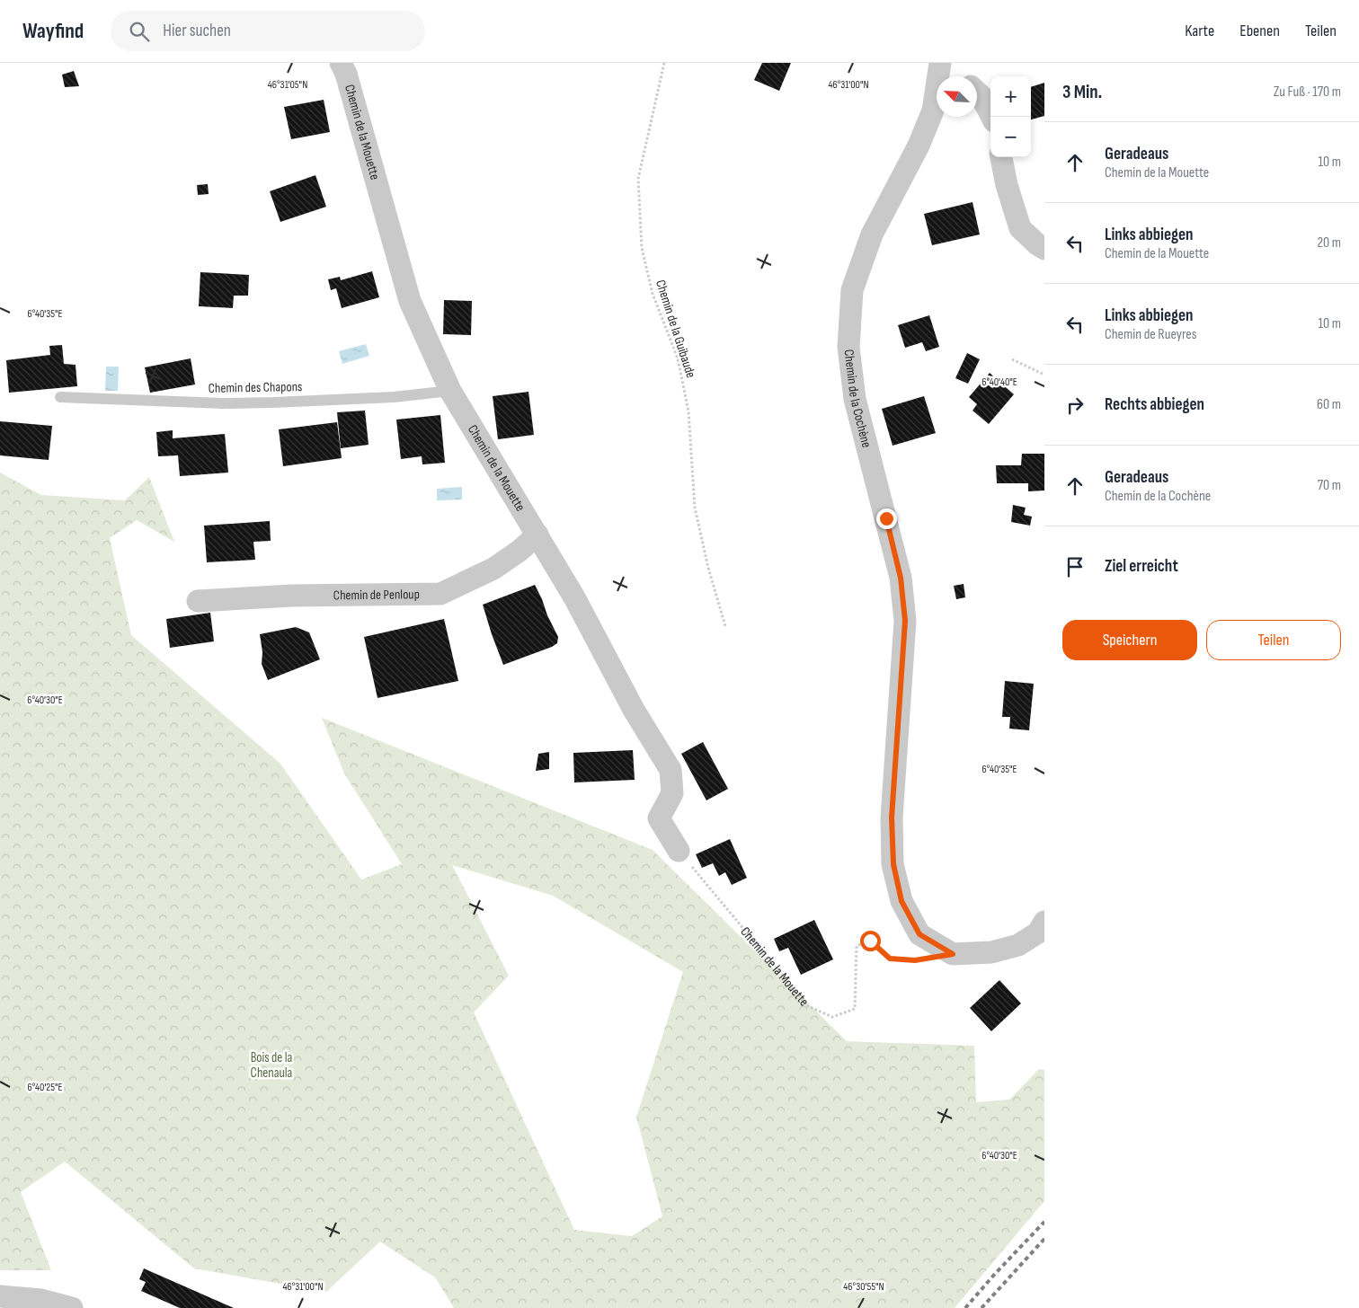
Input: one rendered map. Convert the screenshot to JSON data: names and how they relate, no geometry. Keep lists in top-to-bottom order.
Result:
{
  "streets": {
    "street": ["Chemin de la Mouette", "Chemin de la Cochène", "Chemin de Penloup"],
    "lane": ["Chemin des Chapons"],
    "path": ["Chemin de la Guibaude"]
  },
  "crossings": [
    ["Chemin de la Mouette", "Chemin des Chapons"],
    ["Chemin de la Mouette", "Chemin de la Cochène"],
    ["Chemin de la Mouette", "Chemin de Penloup"]
  ],
  "parks": ["Bois de la Chenaula"],
  "north": "top left",
  "page": {
    "header": "Wayfind",
    "search": "Hier suchen",
    "nav": ["Karte", "Ebenen", "Teilen"],
    "heading": ["3 Min.", "Zu Fuß · 170 m"],
    "map_buttons": ["+", "−"],
    "list": [
      ["Geradeaus", "Chemin de la Mouette", "10 m"],
      ["Links abbiegen", "Chemin de la Mouette", "20 m"],
      ["Links abbiegen", "Chemin de Rueyres", "10 m"],
      ["Rechts abbiegen", "60 m"],
      ["Geradeaus", "Chemin de la Cochène", "70 m"],
      "Ziel erreicht"
    ],
    "buttons": ["Speichern", "Teilen"]
  },
  "coordinates": [
    "46°31'00\"N",
    "46°31'05\"N",
    "6°40'35\"E",
    "6°40'40\"E",
    "6°40'30\"E",
    "6°40'25\"E",
    "46°30'55\"N"
  ]
}
